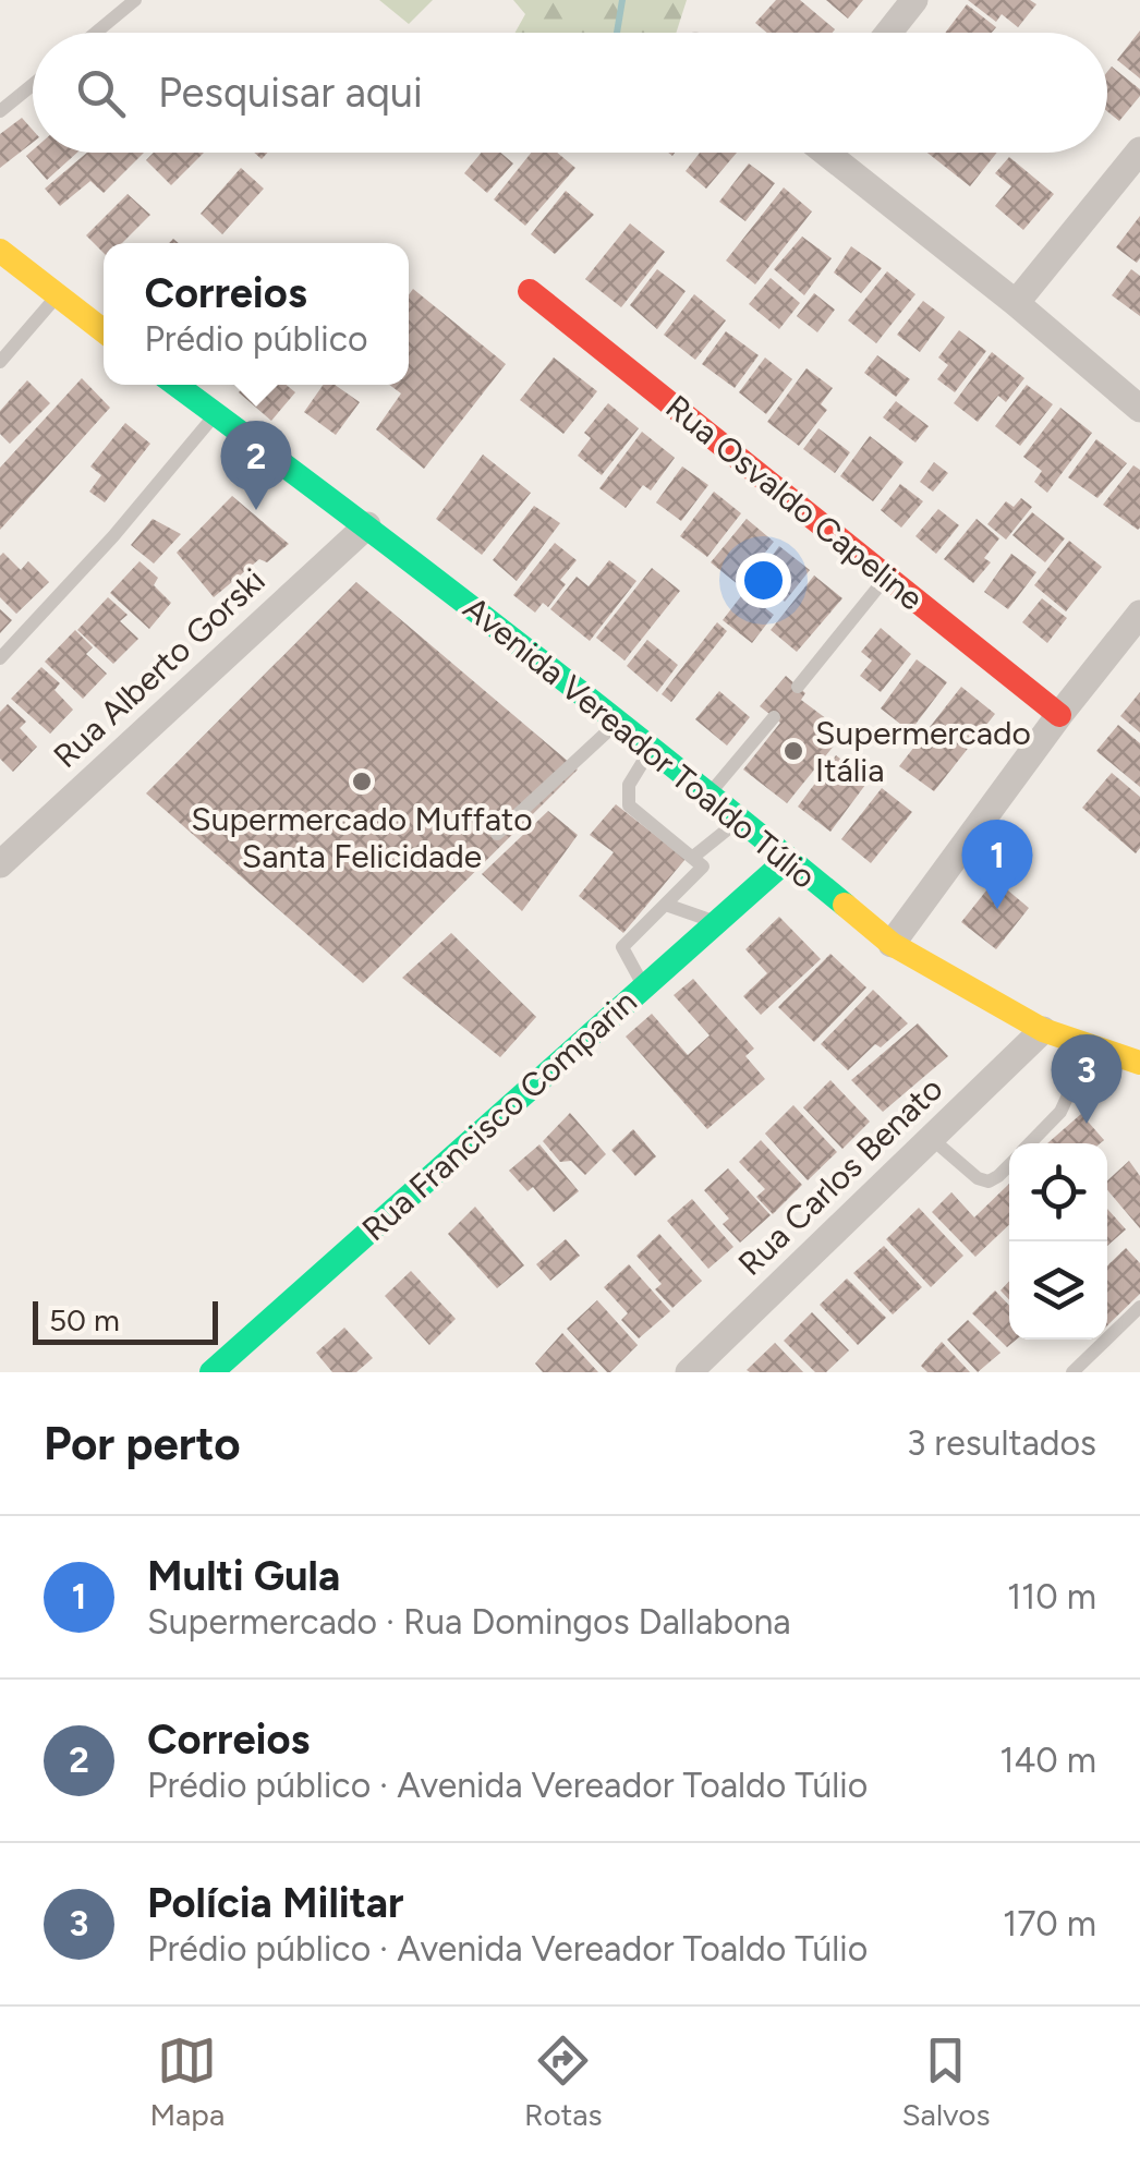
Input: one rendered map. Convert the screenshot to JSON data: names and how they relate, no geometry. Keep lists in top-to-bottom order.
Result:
{
  "streets": {
    "street": [
      "Rua Osvaldo Capeline",
      "Rua Alberto Gorski",
      "Avenida Vereador Toaldo Túlio",
      "Rua Francisco Comparin",
      "Rua Carlos Benato"
    ]
  },
  "crossings": [
    ["Rua Alberto Gorski", "Avenida Vereador Toaldo Túlio"],
    ["Avenida Vereador Toaldo Túlio", "Rua Francisco Comparin"],
    ["Avenida Vereador Toaldo Túlio", "Rua Carlos Benato"]
  ],
  "places": ["Supermercado Itália", "Supermercado Muffato Santa Felicidade"],
  "scale_bar": "50 m",
  "page": {
    "search": "Pesquisar aqui",
    "popup": ["Correios", "Prédio público"],
    "pins": ["2", "1", "3"],
    "scale": "50 m",
    "heading": ["Por perto", "3 resultados"],
    "list": [
      {
        "mark": "1",
        "name": "Multi Gula",
        "note": "Supermercado · Rua Domingos Dallabona",
        "value": "110 m"
      },
      {
        "mark": "2",
        "name": "Correios",
        "note": "Prédio público · Avenida Vereador Toaldo Túlio",
        "value": "140 m"
      },
      {
        "mark": "3",
        "name": "Polícia Militar",
        "note": "Prédio público · Avenida Vereador Toaldo Túlio",
        "value": "170 m"
      }
    ],
    "nav": ["Mapa", "Rotas", "Salvos"]
  }
}
